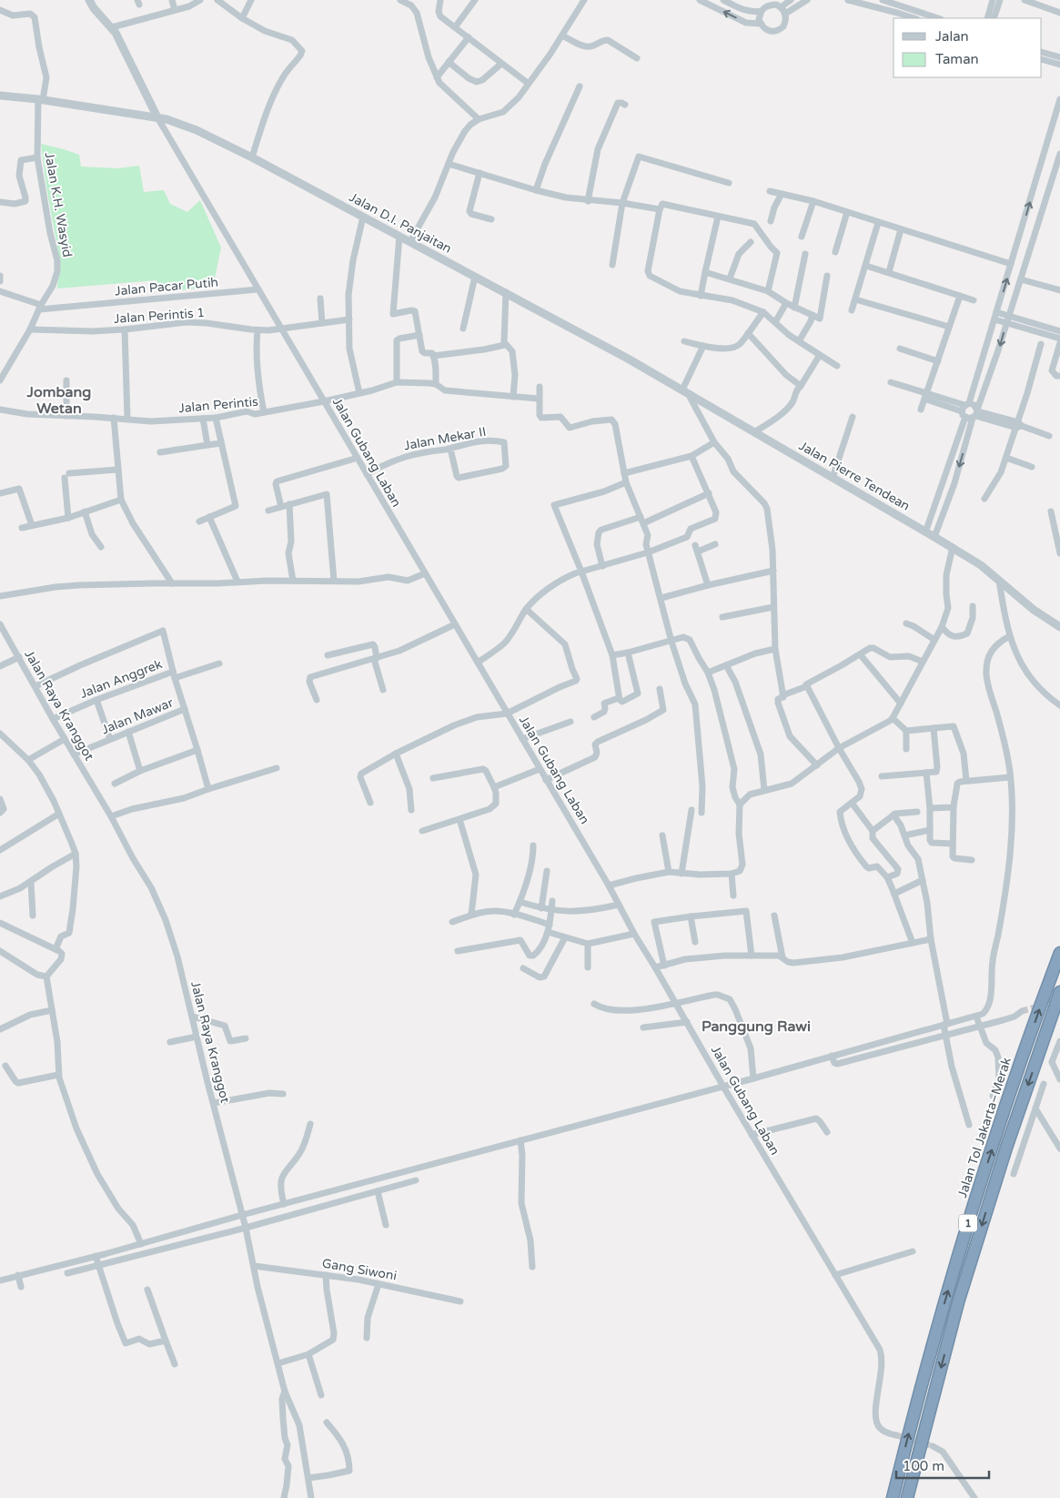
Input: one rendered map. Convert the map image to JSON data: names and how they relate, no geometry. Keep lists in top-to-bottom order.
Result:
{
  "streets": {
    "highway": ["Jalan Tol Jakarta–Merak", "1"],
    "street": [
      "Jalan K.H. Wasyid",
      "Jalan D.I. Panjaitan",
      "Jalan Pacar Putih",
      "Jalan Perintis 1",
      "Jalan Perintis",
      "Jalan Mekar II",
      "Jalan Gubang Laban",
      "Jalan Pierre Tendean",
      "Jalan Anggrek",
      "Jalan Raya Kranggot",
      "Jalan Mawar",
      "Gang Siwoni"
    ]
  },
  "crossings": [
    ["Jalan K.H. Wasyid", "Jalan D.I. Panjaitan"],
    ["Jalan K.H. Wasyid", "Jalan Pacar Putih"],
    ["Jalan K.H. Wasyid", "Jalan Perintis 1"],
    ["Jalan D.I. Panjaitan", "Jalan Gubang Laban"],
    ["Jalan D.I. Panjaitan", "Jalan Pierre Tendean"],
    ["Jalan Pacar Putih", "Jalan Gubang Laban"],
    ["Jalan Perintis 1", "Jalan Gubang Laban"],
    ["Jalan Perintis", "Jalan Gubang Laban"],
    ["Jalan Mekar II", "Jalan Gubang Laban"],
    ["Jalan Anggrek", "Jalan Raya Kranggot"],
    ["Jalan Raya Kranggot", "Jalan Mawar"],
    ["Jalan Raya Kranggot", "Gang Siwoni"]
  ],
  "districts": ["Jombang Wetan", "Panggung Rawi"],
  "legend": ["Jalan", "Taman"],
  "scale_bar": "100 m"
}
